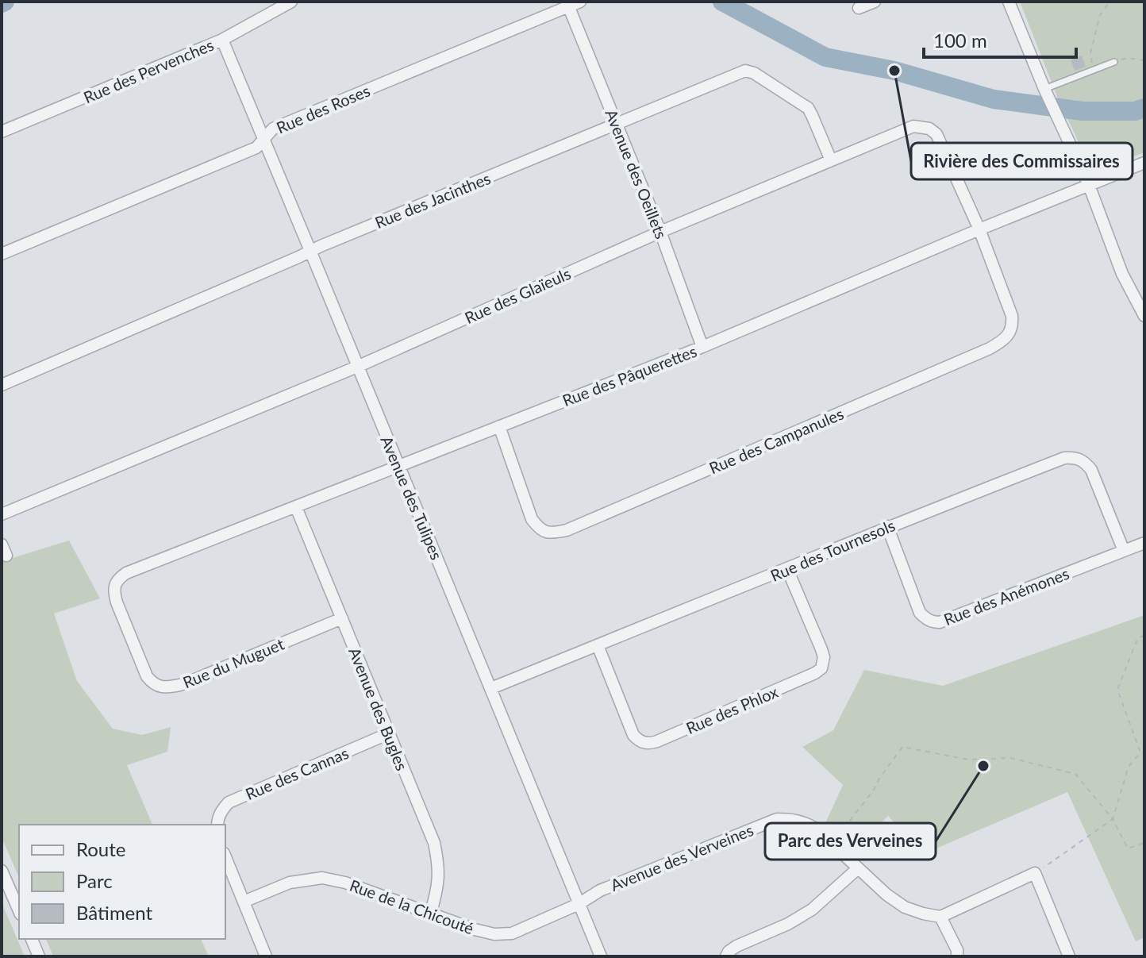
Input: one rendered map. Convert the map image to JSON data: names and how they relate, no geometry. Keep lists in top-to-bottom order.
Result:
{
  "streets": {
    "street": [
      "Rue des Pervenches",
      "Rue des Roses",
      "Avenue des Oeillets",
      "Rue des Jacinthes",
      "Rue des Glaïeuls",
      "Rue des Pâquerettes",
      "Rue des Campanules",
      "Avenue des Tulipes",
      "Rue des Tournesols",
      "Rue des Anémones",
      "Rue du Muguet",
      "Avenue des Bugles",
      "Rue des Phlox",
      "Rue des Cannas",
      "Avenue des Verveines",
      "Rue de la Chicouté"
    ]
  },
  "crossings": [
    ["Rue des Pervenches", "Avenue des Tulipes"],
    ["Rue des Roses", "Avenue des Oeillets"],
    ["Rue des Roses", "Avenue des Tulipes"],
    ["Avenue des Oeillets", "Rue des Jacinthes"],
    ["Avenue des Oeillets", "Rue des Glaïeuls"],
    ["Avenue des Oeillets", "Rue des Pâquerettes"],
    ["Rue des Jacinthes", "Rue des Glaïeuls"],
    ["Rue des Jacinthes", "Avenue des Tulipes"],
    ["Rue des Glaïeuls", "Rue des Pâquerettes"],
    ["Rue des Glaïeuls", "Rue des Campanules"],
    ["Rue des Glaïeuls", "Avenue des Tulipes"],
    ["Rue des Pâquerettes", "Rue des Campanules"],
    ["Rue des Pâquerettes", "Avenue des Tulipes"],
    ["Rue des Pâquerettes", "Rue du Muguet"],
    ["Rue des Pâquerettes", "Avenue des Bugles"],
    ["Avenue des Tulipes", "Rue des Tournesols"],
    ["Avenue des Tulipes", "Avenue des Verveines"],
    ["Avenue des Tulipes", "Rue de la Chicouté"],
    ["Rue des Tournesols", "Rue des Anémones"],
    ["Rue des Tournesols", "Rue des Phlox"],
    ["Rue du Muguet", "Avenue des Bugles"],
    ["Avenue des Bugles", "Rue des Cannas"],
    ["Avenue des Bugles", "Rue de la Chicouté"],
    ["Avenue des Verveines", "Rue de la Chicouté"]
  ],
  "places": ["Rivière des Commissaires", "Parc des Verveines"],
  "legend": ["Route", "Parc", "Bâtiment"],
  "scale_bar": "100 m"
}
